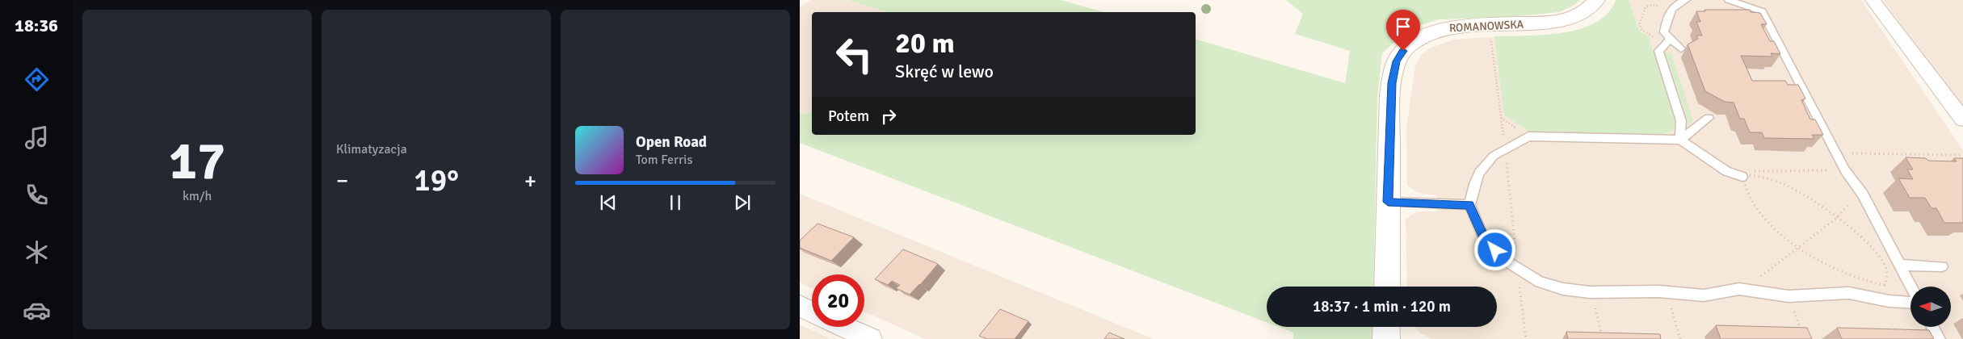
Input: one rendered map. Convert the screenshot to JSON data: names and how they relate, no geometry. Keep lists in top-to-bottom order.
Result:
{
  "streets": {
    "street": ["ROMANOWSKA"]
  },
  "north": "left",
  "page": {
    "tabs": "18:36",
    "tile": [
      ["17", "km/h"],
      "Klimatyzacja"
    ],
    "turn": ["20 m", "Skręć w lewo"],
    "then": "Potem",
    "song": ["Open Road", "Tom Ferris"],
    "heat": ["−", "19°", "+"],
    "limit": "20",
    "trip": "18:37 · 1 min · 120 m"
  }
}
